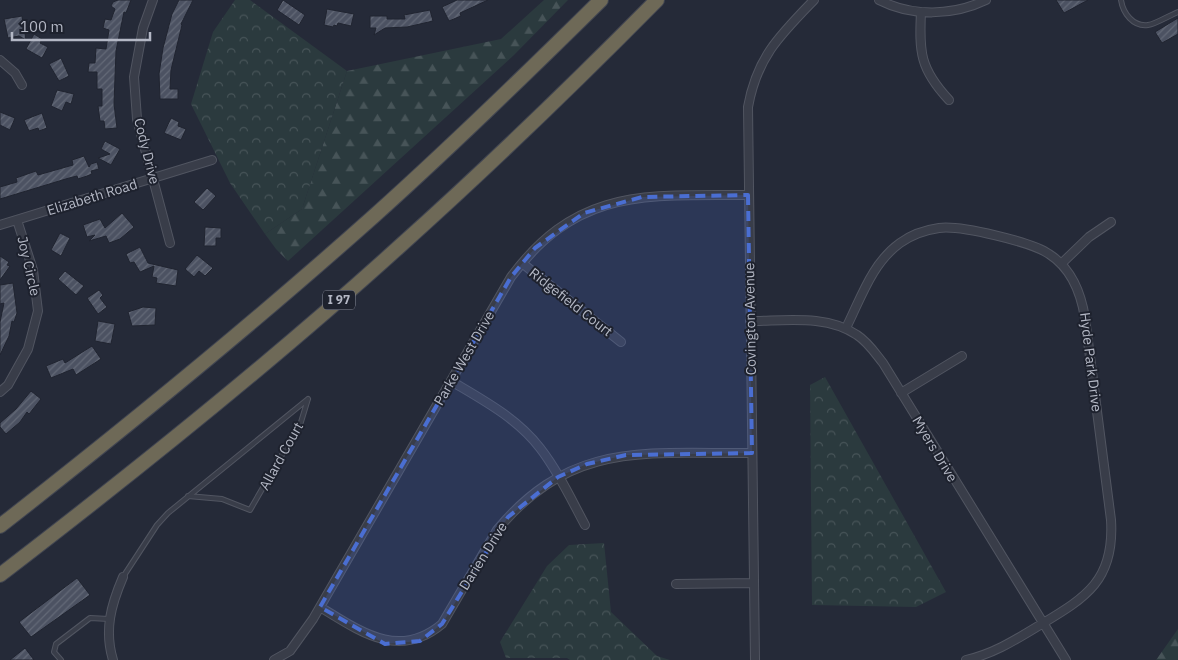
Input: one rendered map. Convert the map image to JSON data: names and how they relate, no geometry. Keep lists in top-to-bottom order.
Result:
{
  "streets": {
    "highway": ["I 97"],
    "street": [
      "Cody Drive",
      "Elizabeth Road",
      "Joy Circle",
      "Ridgefield Court",
      "Covington Avenue",
      "Parke West Drive",
      "Hyde Park Drive",
      "Myers Drive",
      "Allard Court",
      "Darien Drive"
    ]
  },
  "crossings": [
    ["Cody Drive", "Elizabeth Road"],
    ["Elizabeth Road", "Joy Circle"],
    ["Ridgefield Court", "Parke West Drive"],
    ["Covington Avenue", "Parke West Drive"],
    ["Covington Avenue", "Myers Drive"],
    ["Covington Avenue", "Darien Drive"],
    ["Parke West Drive", "Darien Drive"],
    ["Hyde Park Drive", "Myers Drive"]
  ],
  "scale_bar": "100 m"
}
